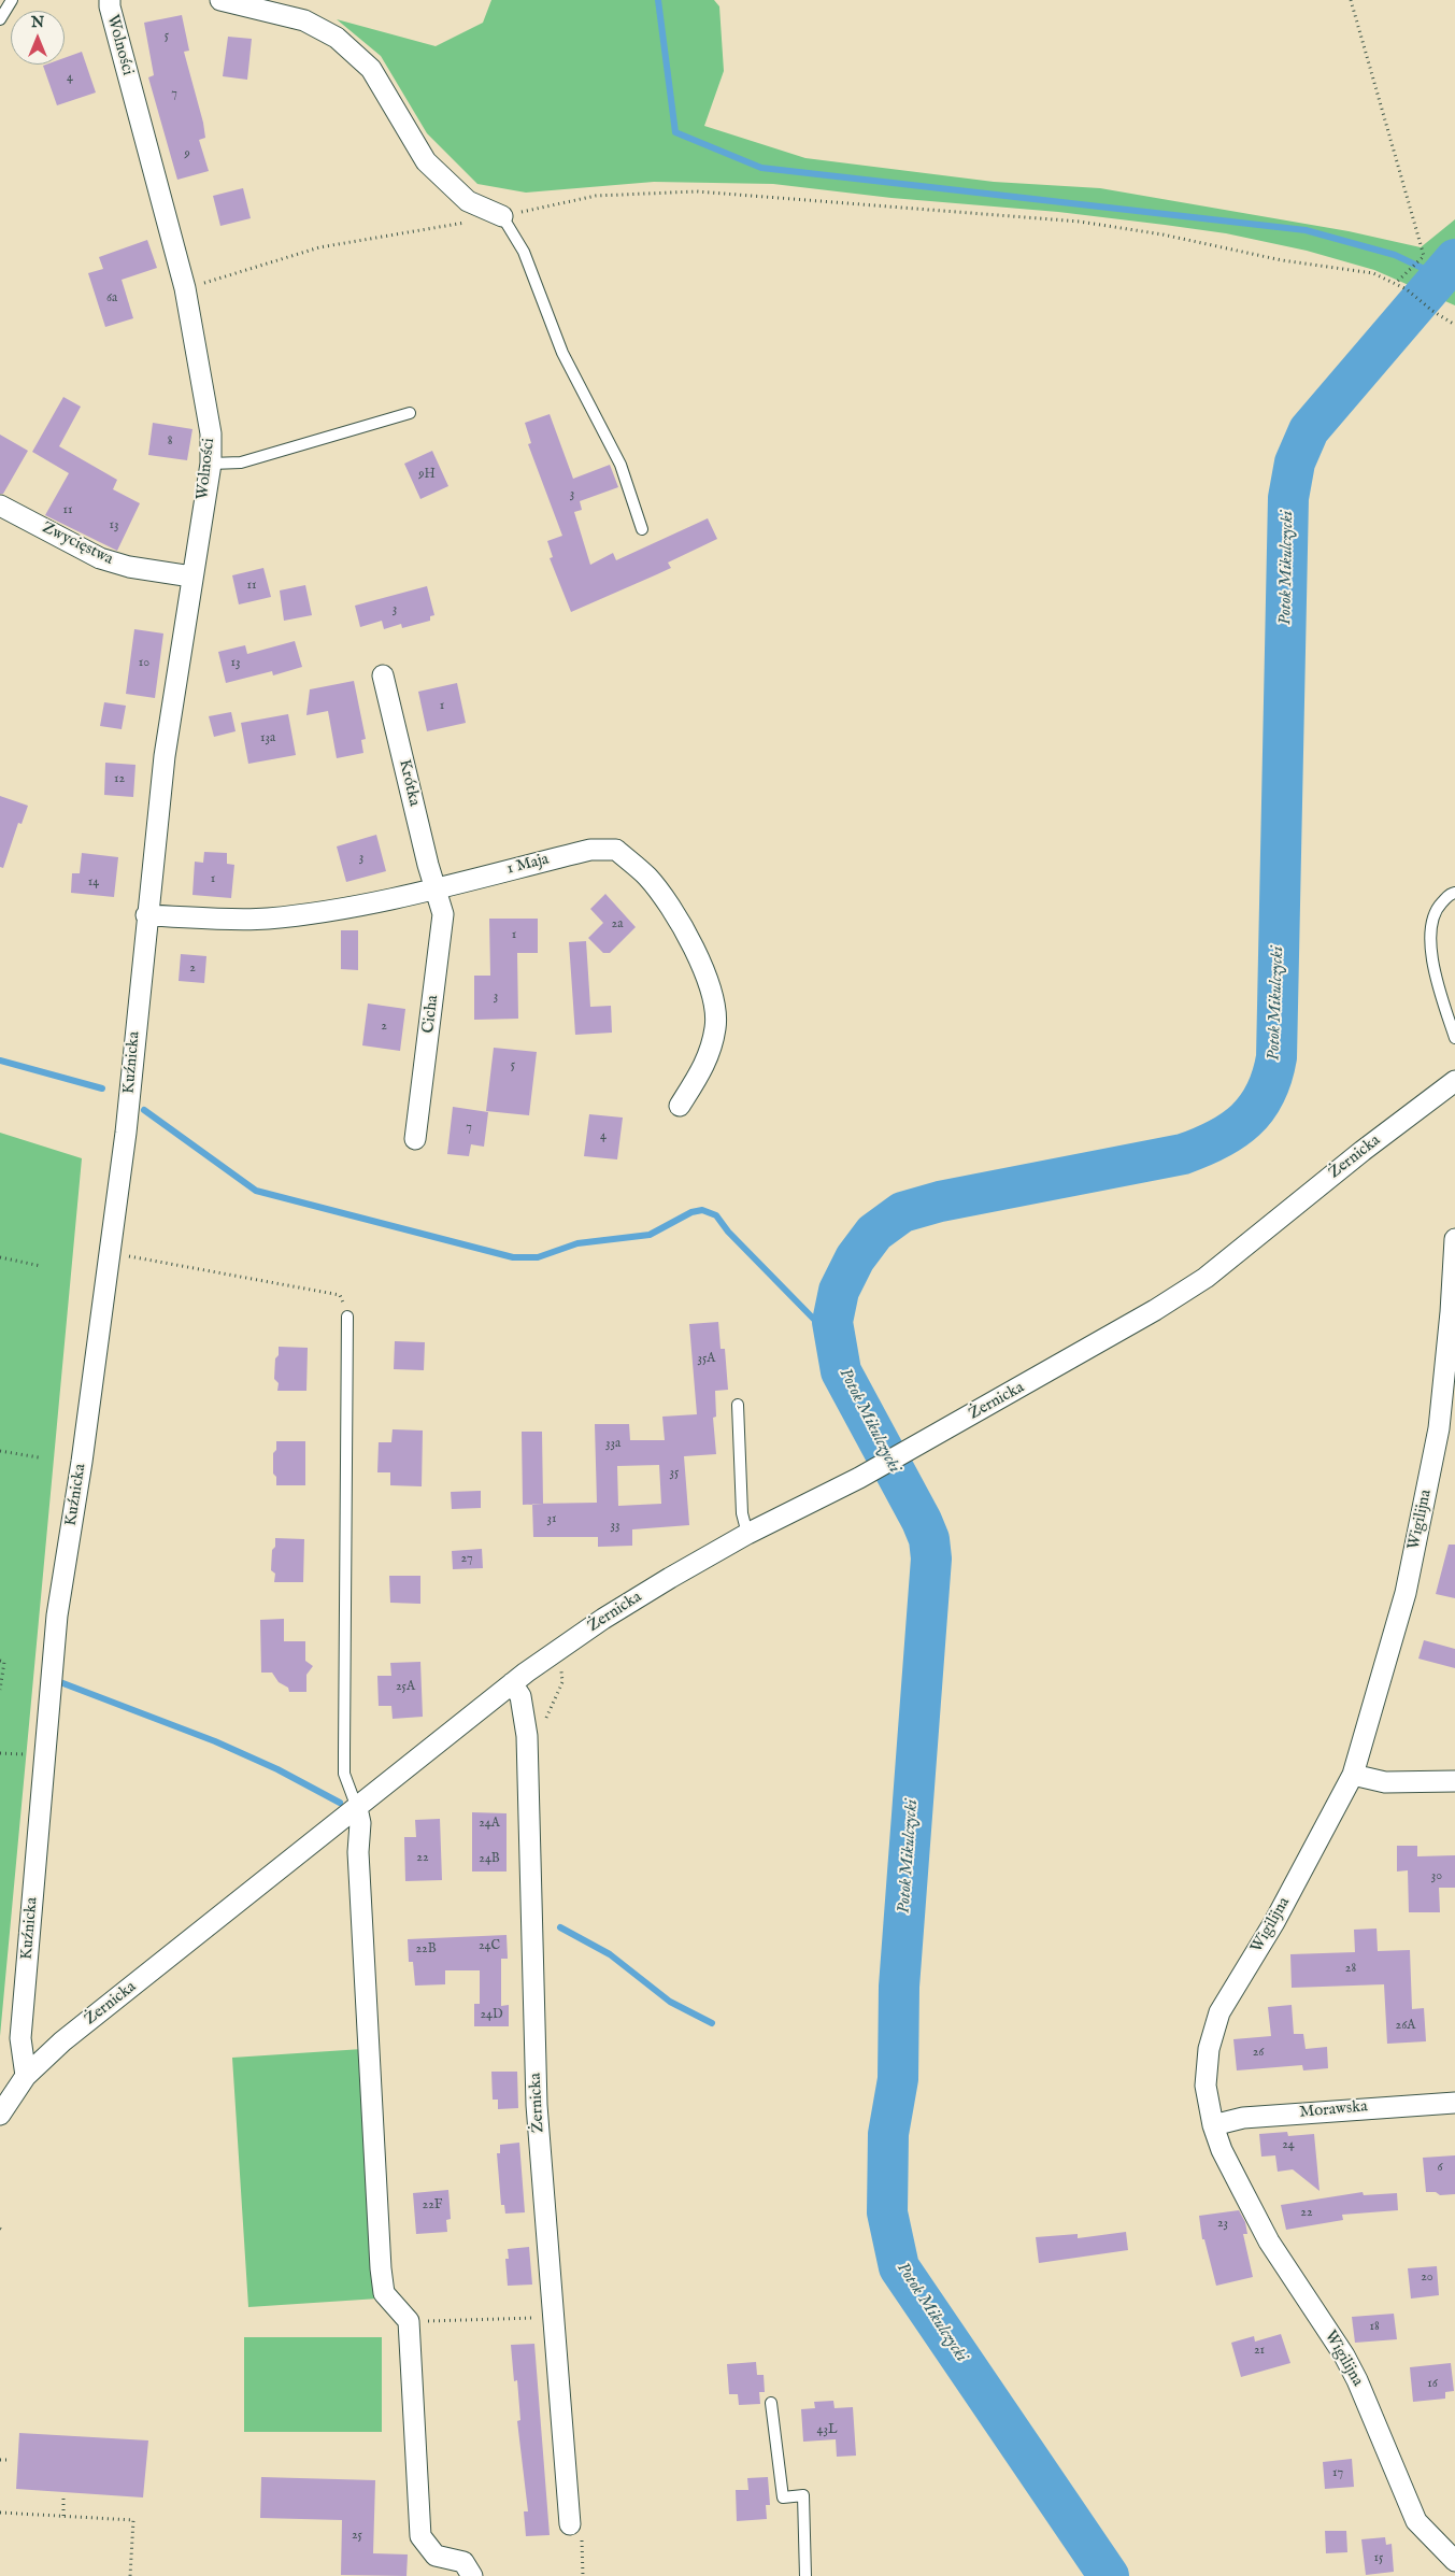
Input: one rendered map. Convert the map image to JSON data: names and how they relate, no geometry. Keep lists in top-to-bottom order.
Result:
{
  "streets": {
    "street": [
      "Wolności",
      "Zwycięstwa",
      "Krótka",
      "1 Maja",
      "Cicha",
      "Kuźnicka",
      "Żernicka",
      "Wigilijna",
      "Morawska"
    ]
  },
  "crossings": [
    ["Wolności", "Zwycięstwa"],
    ["Wolności", "1 Maja"],
    ["Wolności", "Kuźnicka"],
    ["Krótka", "1 Maja"],
    ["Krótka", "Cicha"],
    ["1 Maja", "Cicha"],
    ["1 Maja", "Kuźnicka"],
    ["Kuźnicka", "Żernicka"],
    ["Wigilijna", "Morawska"]
  ],
  "water": ["Potok Mikulczycki"],
  "house_numbers": [
    "5",
    "4",
    "7",
    "9",
    "6a",
    "8",
    "9H",
    "3",
    "11",
    "13",
    "11",
    "3",
    "10",
    "13",
    "1",
    "13a",
    "12",
    "3",
    "1",
    "14",
    "2a",
    "1",
    "2",
    "3",
    "2",
    "5",
    "7",
    "4",
    "35A",
    "33a",
    "35",
    "31",
    "33",
    "27",
    "25A",
    "24A",
    "22",
    "24B",
    "30",
    "24C",
    "22B",
    "28",
    "24D",
    "26A",
    "26",
    "24",
    "6",
    "22F",
    "22",
    "23",
    "20",
    "18",
    "21",
    "16",
    "43L",
    "17",
    "25",
    "15"
  ],
  "north": "top"
}
